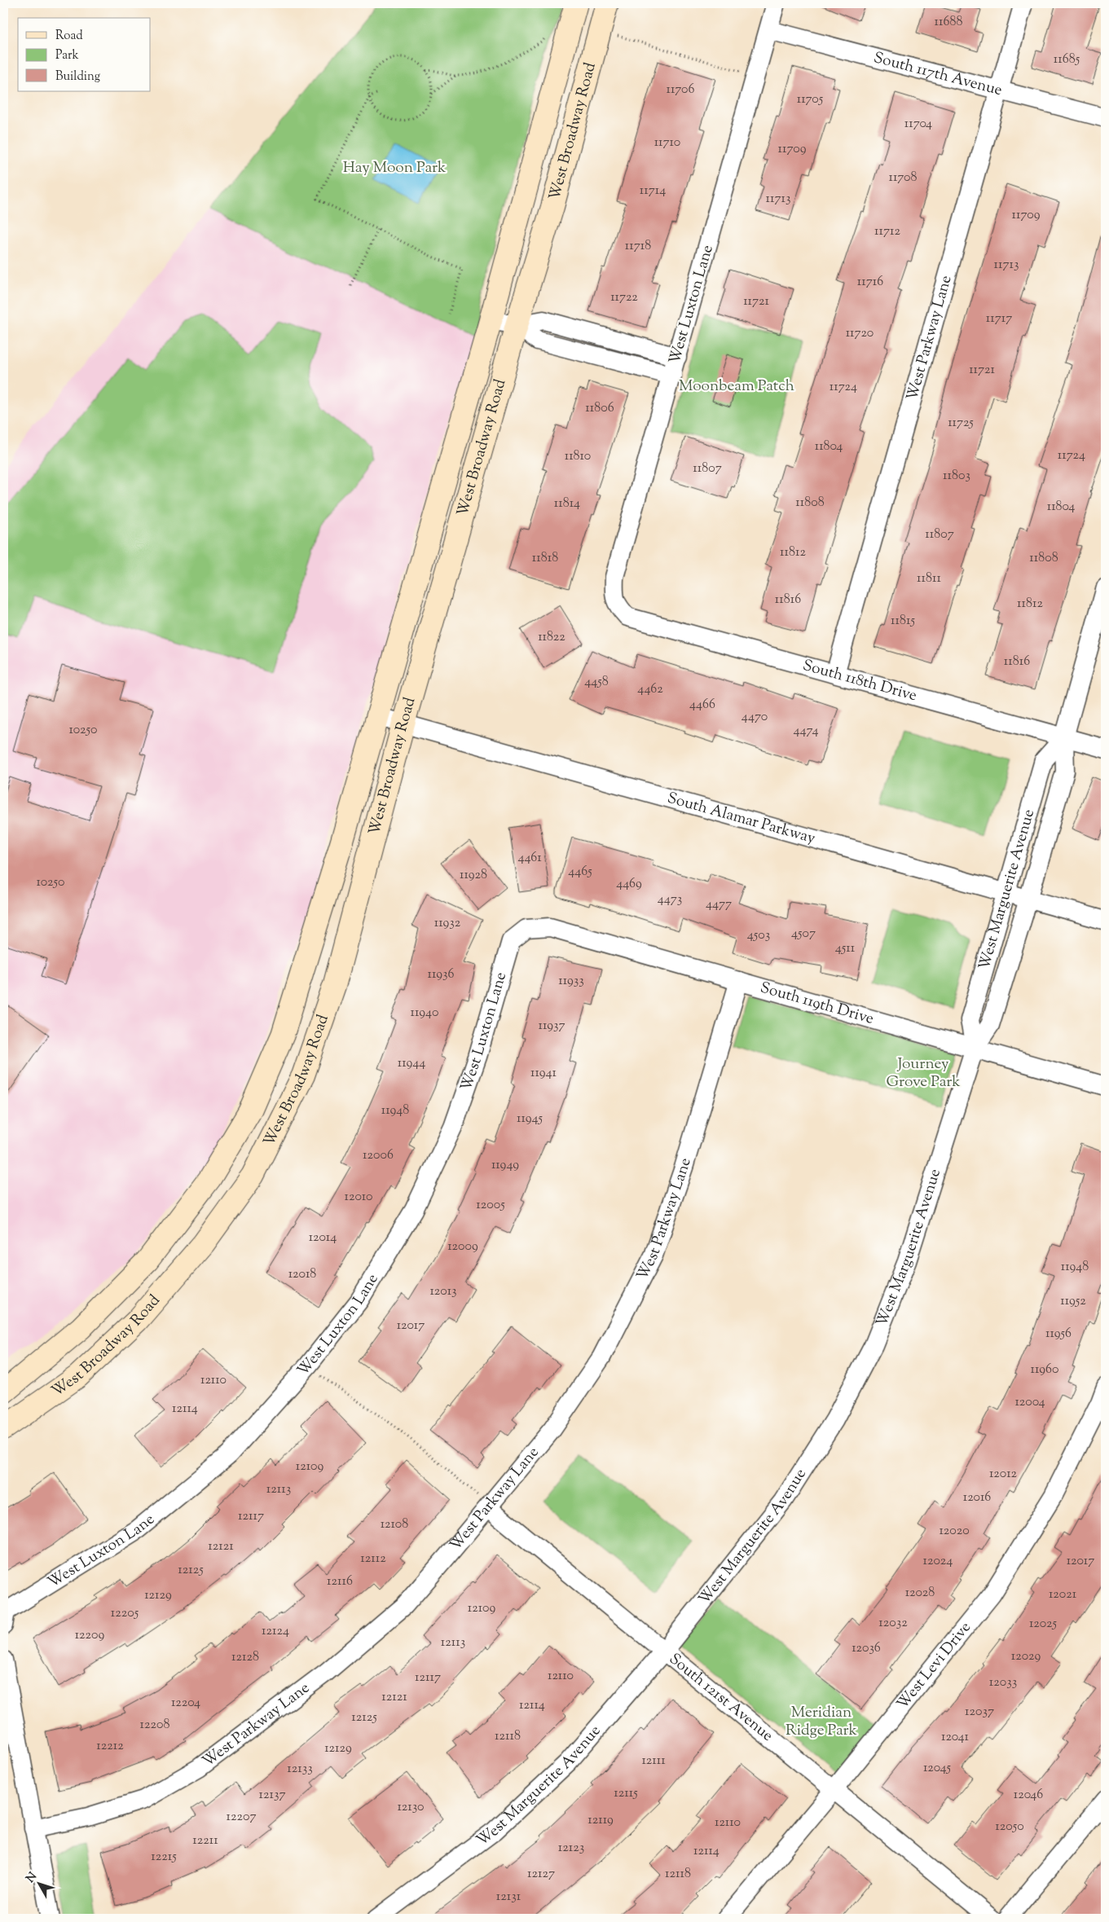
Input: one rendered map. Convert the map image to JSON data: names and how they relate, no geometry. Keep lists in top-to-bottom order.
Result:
{
  "streets": {
    "main road": ["West Broadway Road"],
    "street": [
      "South 117th Avenue",
      "West Luxton Lane",
      "West Parkway Lane",
      "South 118th Drive",
      "South Alamar Parkway",
      "West Marguerite Avenue",
      "South 119th Drive",
      "West Levi Drive",
      "South 121st Avenue"
    ]
  },
  "crossings": [
    ["South 117th Avenue", "West Luxton Lane"],
    ["South 117th Avenue", "West Parkway Lane"],
    ["West Broadway Road", "South Alamar Parkway"],
    ["West Luxton Lane", "South 118th Drive"],
    ["West Luxton Lane", "South 119th Drive"],
    ["West Parkway Lane", "South 118th Drive"],
    ["West Parkway Lane", "South 119th Drive"],
    ["West Parkway Lane", "South 121st Avenue"],
    ["South 118th Drive", "West Marguerite Avenue"],
    ["South Alamar Parkway", "West Marguerite Avenue"],
    ["West Marguerite Avenue", "South 119th Drive"],
    ["West Marguerite Avenue", "South 121st Avenue"],
    ["West Levi Drive", "South 121st Avenue"]
  ],
  "parks": [
    "Hay Moon Park",
    "Moonbeam Patch",
    "Journey Grove Park",
    "Meridian Ridge Park"
  ],
  "house_numbers": [
    "11688",
    "11685",
    "11706",
    "11705",
    "11704",
    "11710",
    "11709",
    "11708",
    "11714",
    "11713",
    "11709",
    "11712",
    "11718",
    "11713",
    "11716",
    "11722",
    "11721",
    "11717",
    "11720",
    "11721",
    "11724",
    "11806",
    "11725",
    "11804",
    "11724",
    "11810",
    "11807",
    "11803",
    "11808",
    "11814",
    "11804",
    "11807",
    "11812",
    "11818",
    "11808",
    "11811",
    "11816",
    "11812",
    "11815",
    "11822",
    "11816",
    "4458",
    "4462",
    "4466",
    "4470",
    "10250",
    "4474",
    "4461",
    "4465",
    "11928",
    "10250",
    "4469",
    "4473",
    "4477",
    "11932",
    "4507",
    "4503",
    "4511",
    "11936",
    "11933",
    "11940",
    "11937",
    "11944",
    "11941",
    "11948",
    "11945",
    "12006",
    "11949",
    "12010",
    "12005",
    "12014",
    "12009",
    "11948",
    "12018",
    "12013",
    "11952",
    "12017",
    "11956",
    "11960",
    "12110",
    "12004",
    "12114",
    "12109",
    "12012",
    "12113",
    "12016",
    "12117",
    "12108",
    "12020",
    "12121",
    "12112",
    "12024",
    "12017",
    "12125",
    "12116",
    "12028",
    "12021",
    "12129",
    "12109",
    "12205",
    "12032",
    "12025",
    "12124",
    "12209",
    "12113",
    "12036",
    "12029",
    "12128",
    "12110",
    "12117",
    "12033",
    "12121",
    "12204",
    "12114",
    "12037",
    "12125",
    "12208",
    "12118",
    "12041",
    "12212",
    "12129",
    "12111",
    "12045",
    "12133",
    "12115",
    "12137",
    "12046",
    "12130",
    "12207",
    "12119",
    "12110",
    "12050",
    "12211",
    "12123",
    "12114",
    "12215",
    "12127",
    "12118",
    "12131"
  ],
  "legend": ["Road", "Park", "Building"],
  "north": "top left"
}
